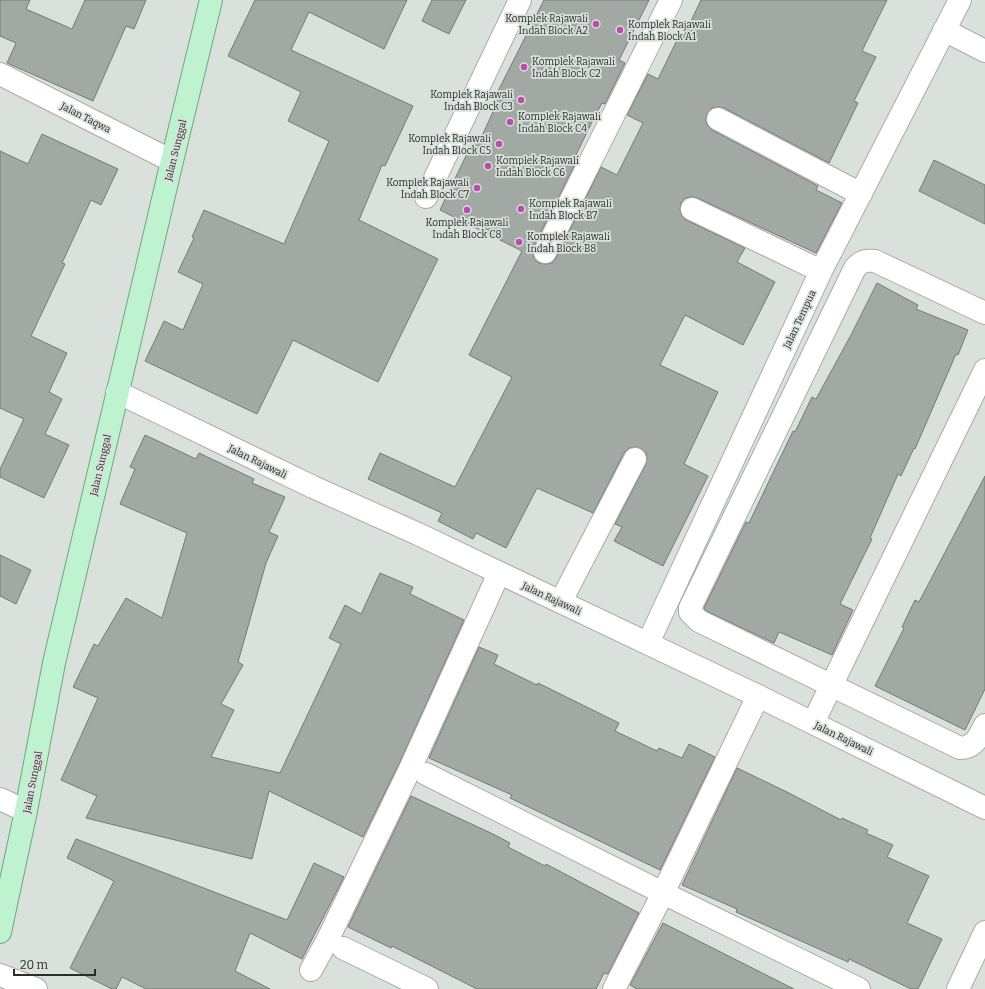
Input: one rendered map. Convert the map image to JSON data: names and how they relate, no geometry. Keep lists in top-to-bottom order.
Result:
{
  "streets": {
    "main road": ["Jalan Sunggal"],
    "street": ["Jalan Taqwa", "Jalan Tempua", "Jalan Rajawali"]
  },
  "crossings": [
    ["Jalan Taqwa", "Jalan Sunggal"],
    ["Jalan Sunggal", "Jalan Rajawali"],
    ["Jalan Tempua", "Jalan Rajawali"]
  ],
  "places": [
    "Komplek Rajawali Indah Block A2",
    "Komplek Rajawali Indah Block A1",
    "Komplek Rajawali Indah Block C2",
    "Komplek Rajawali Indah Block C3",
    "Komplek Rajawali Indah Block C4",
    "Komplek Rajawali Indah Block C5",
    "Komplek Rajawali Indah Block C6",
    "Komplek Rajawali Indah Block C7",
    "Komplek Rajawali Indah Block B7",
    "Komplek Rajawali Indah Block C8",
    "Komplek Rajawali Indah Block B8"
  ],
  "scale_bar": "20 m"
}
